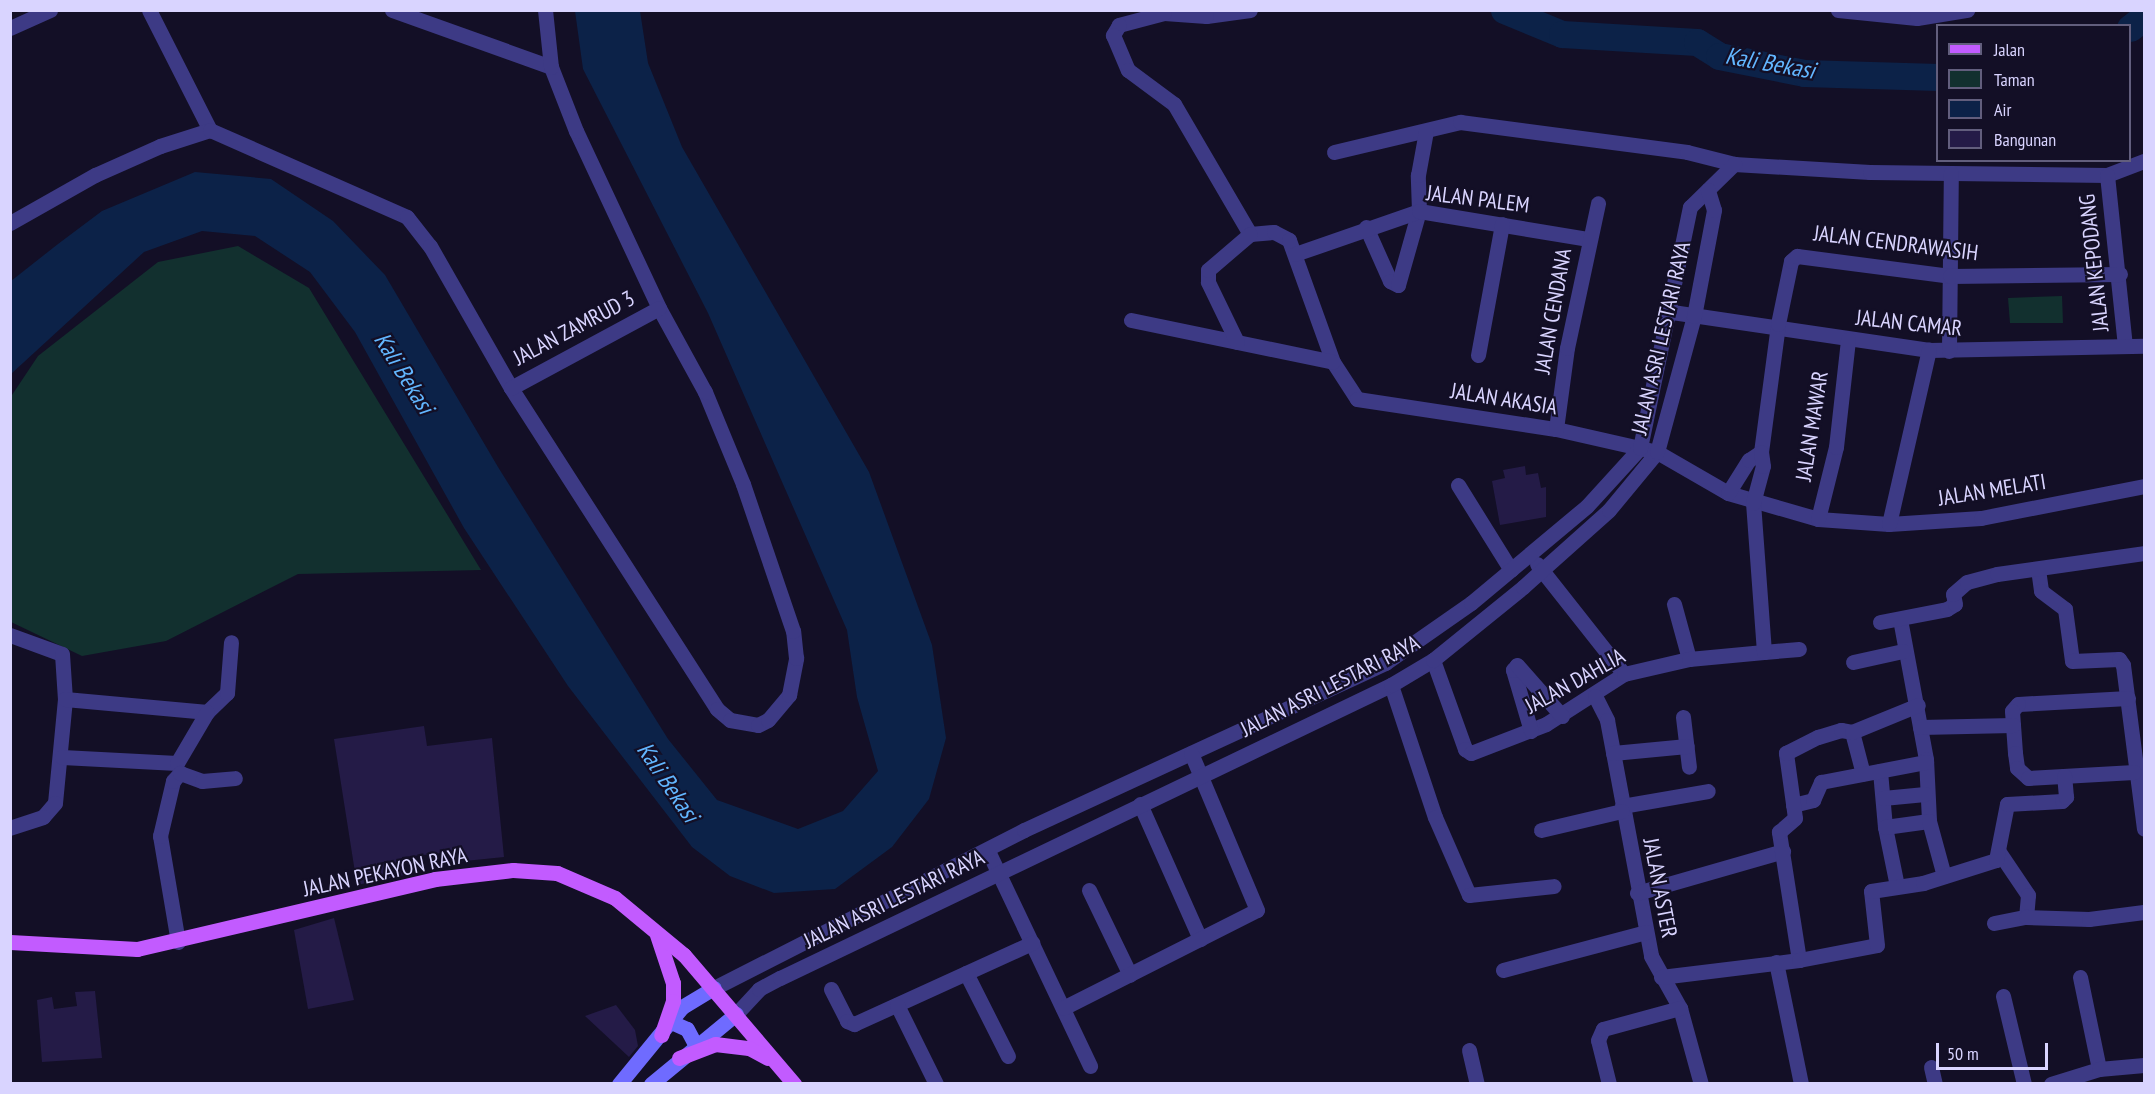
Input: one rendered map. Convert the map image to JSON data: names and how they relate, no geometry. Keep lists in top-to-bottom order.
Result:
{
  "streets": {
    "main road": ["JALAN PEKAYON RAYA"],
    "street": [
      "JALAN PALEM",
      "JALAN CENDRAWASIH",
      "JALAN KEPODANG",
      "JALAN CENDANA",
      "JALAN CAMAR",
      "JALAN ZAMRUD 3",
      "JALAN ASRI LESTARI RAYA",
      "JALAN AKASIA",
      "JALAN MAWAR",
      "JALAN MELATI",
      "JALAN DAHLIA",
      "JALAN ASTER"
    ]
  },
  "crossings": [
    ["JALAN PALEM", "JALAN CENDANA"],
    ["JALAN CENDRAWASIH", "JALAN KEPODANG"],
    ["JALAN CENDRAWASIH", "JALAN CAMAR"],
    ["JALAN CENDRAWASIH", "JALAN MELATI"],
    ["JALAN KEPODANG", "JALAN CAMAR"],
    ["JALAN CENDANA", "JALAN AKASIA"],
    ["JALAN CAMAR", "JALAN ASRI LESTARI RAYA"],
    ["JALAN CAMAR", "JALAN MAWAR"],
    ["JALAN ASRI LESTARI RAYA", "JALAN AKASIA"],
    ["JALAN ASRI LESTARI RAYA", "JALAN MELATI"],
    ["JALAN ASRI LESTARI RAYA", "JALAN DAHLIA"],
    ["JALAN ASRI LESTARI RAYA", "JALAN PEKAYON RAYA"],
    ["JALAN AKASIA", "JALAN MELATI"],
    ["JALAN MAWAR", "JALAN MELATI"],
    ["JALAN DAHLIA", "JALAN ASTER"]
  ],
  "water": ["Kali Bekasi"],
  "legend": [
    "Jalan",
    "Taman",
    "Air",
    "Bangunan"
  ],
  "scale_bar": "50 m"
}
